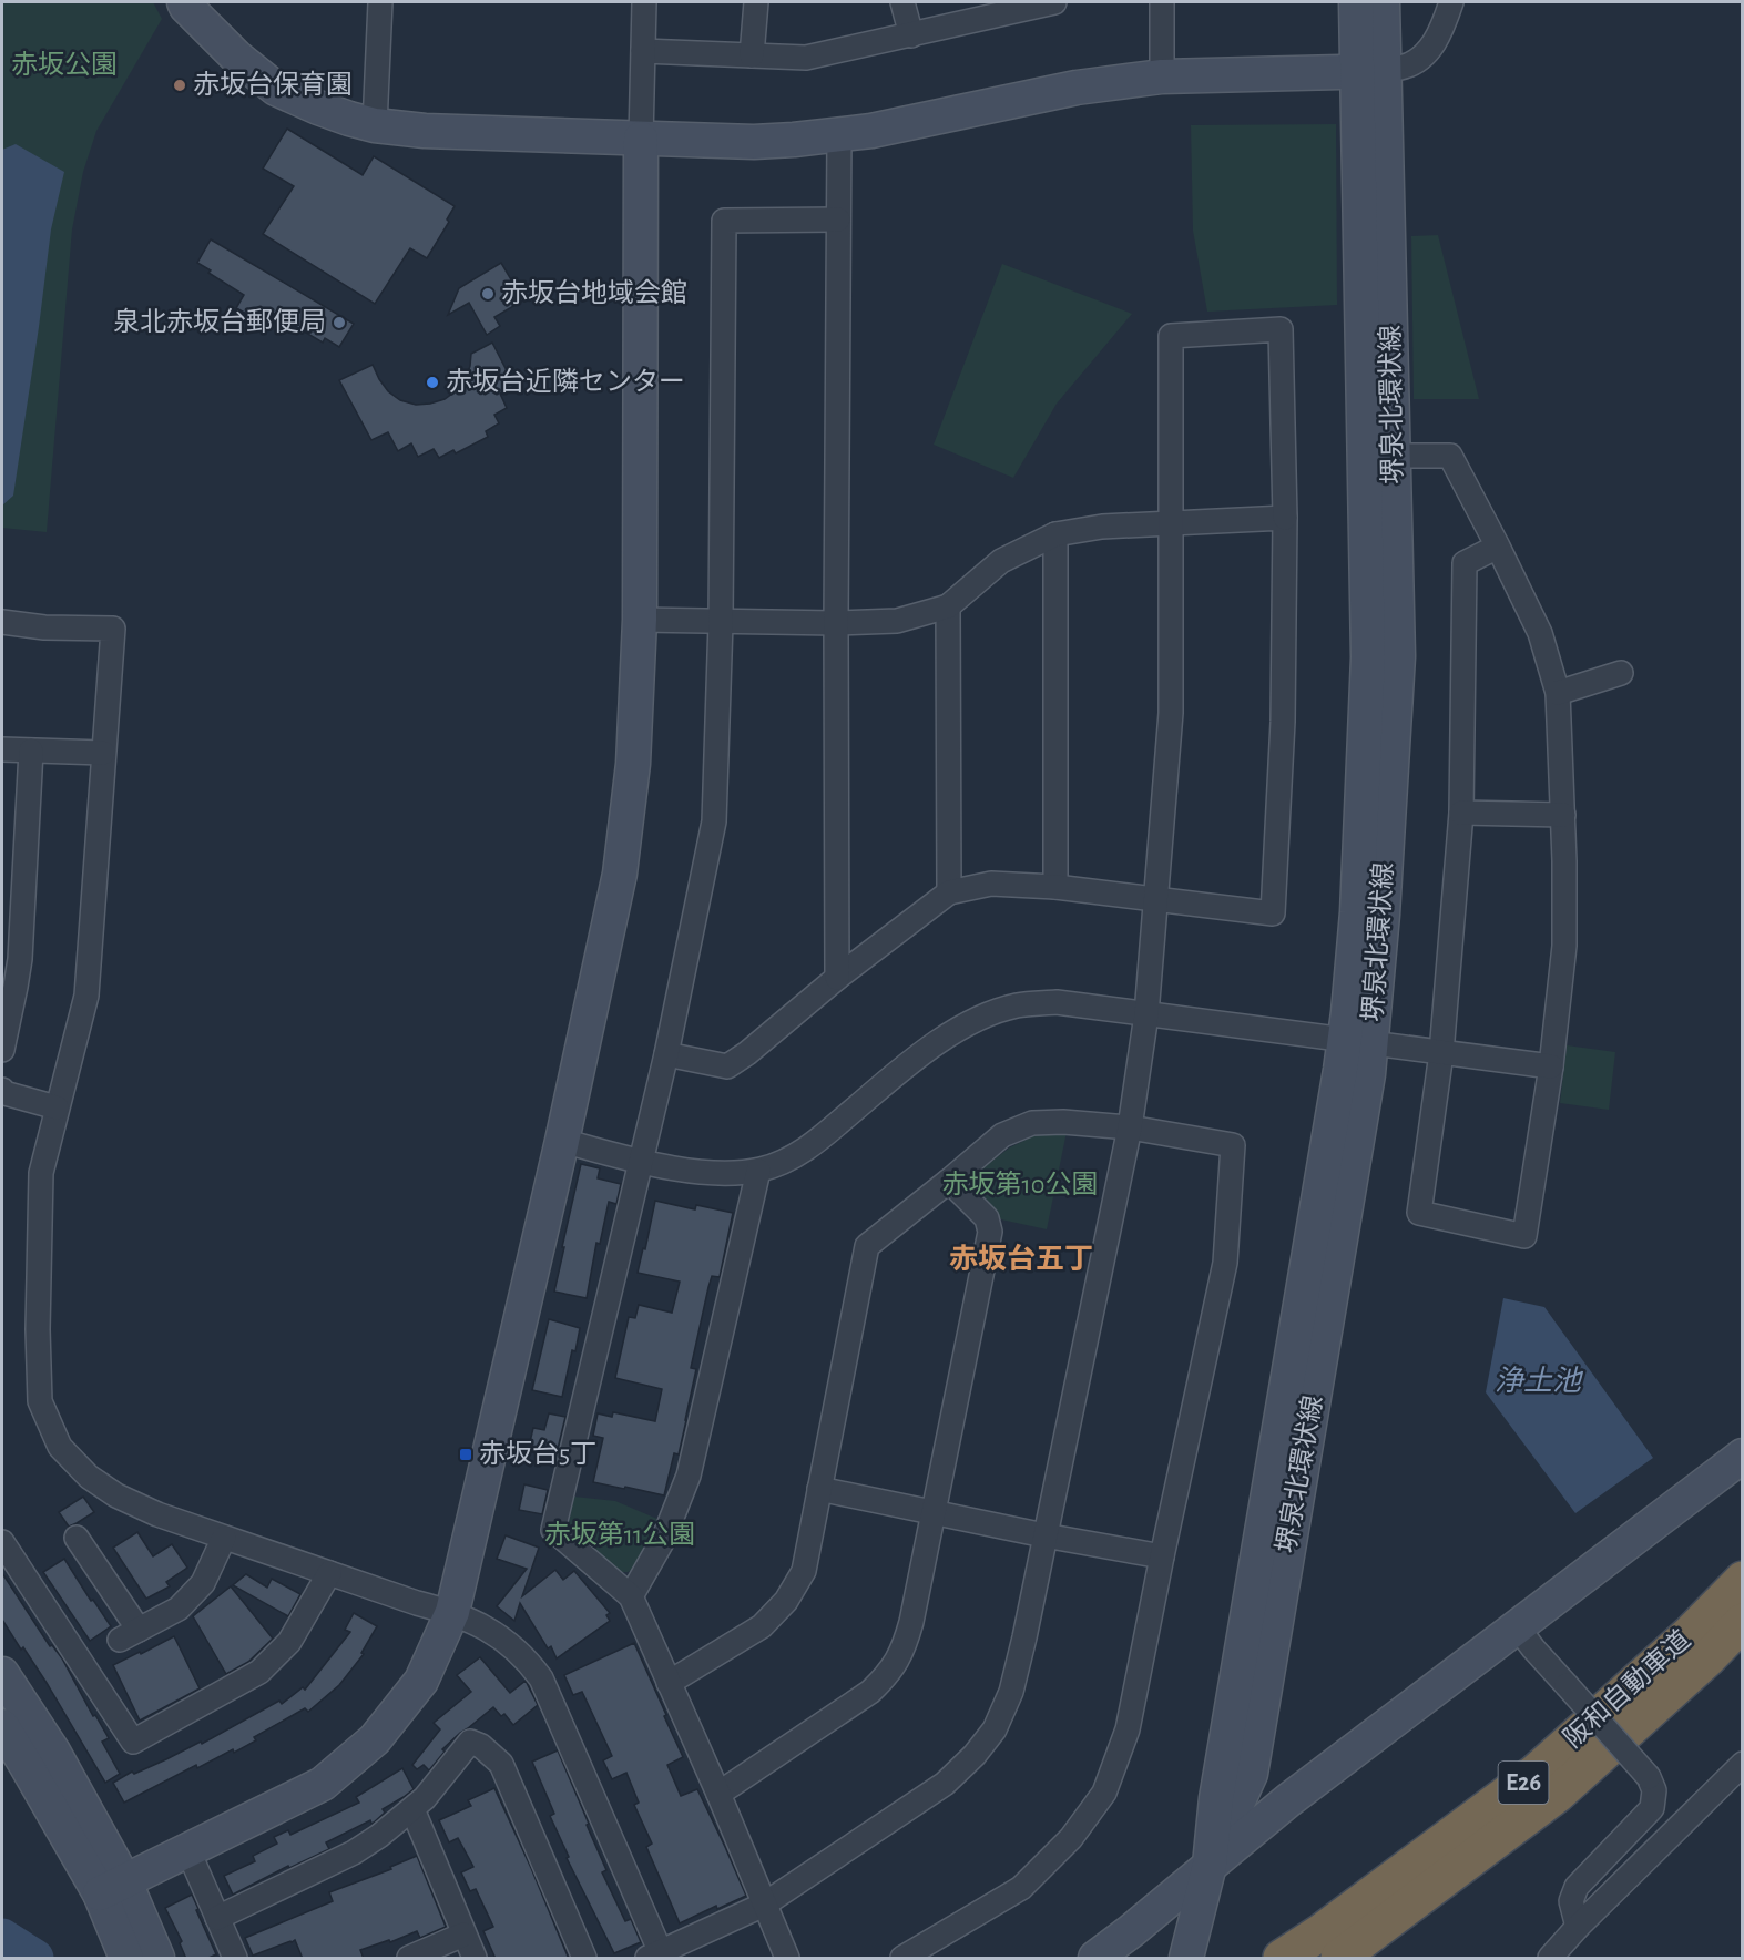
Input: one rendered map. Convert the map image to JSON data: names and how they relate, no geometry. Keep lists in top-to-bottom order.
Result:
{
  "streets": {
    "highway": ["阪和自動車道", "E26"],
    "street": ["堺泉北環状線"]
  },
  "districts": ["赤坂台五丁"],
  "water": ["浄土池"],
  "parks": ["赤坂公園", "赤坂第10公園", "赤坂第11公園"],
  "places": {
    "other": [
      "赤坂台保育園",
      "赤坂台地域会館",
      "泉北赤坂台郵便局",
      "赤坂台近隣センター"
    ],
    "transit": ["赤坂台5丁"]
  }
}
